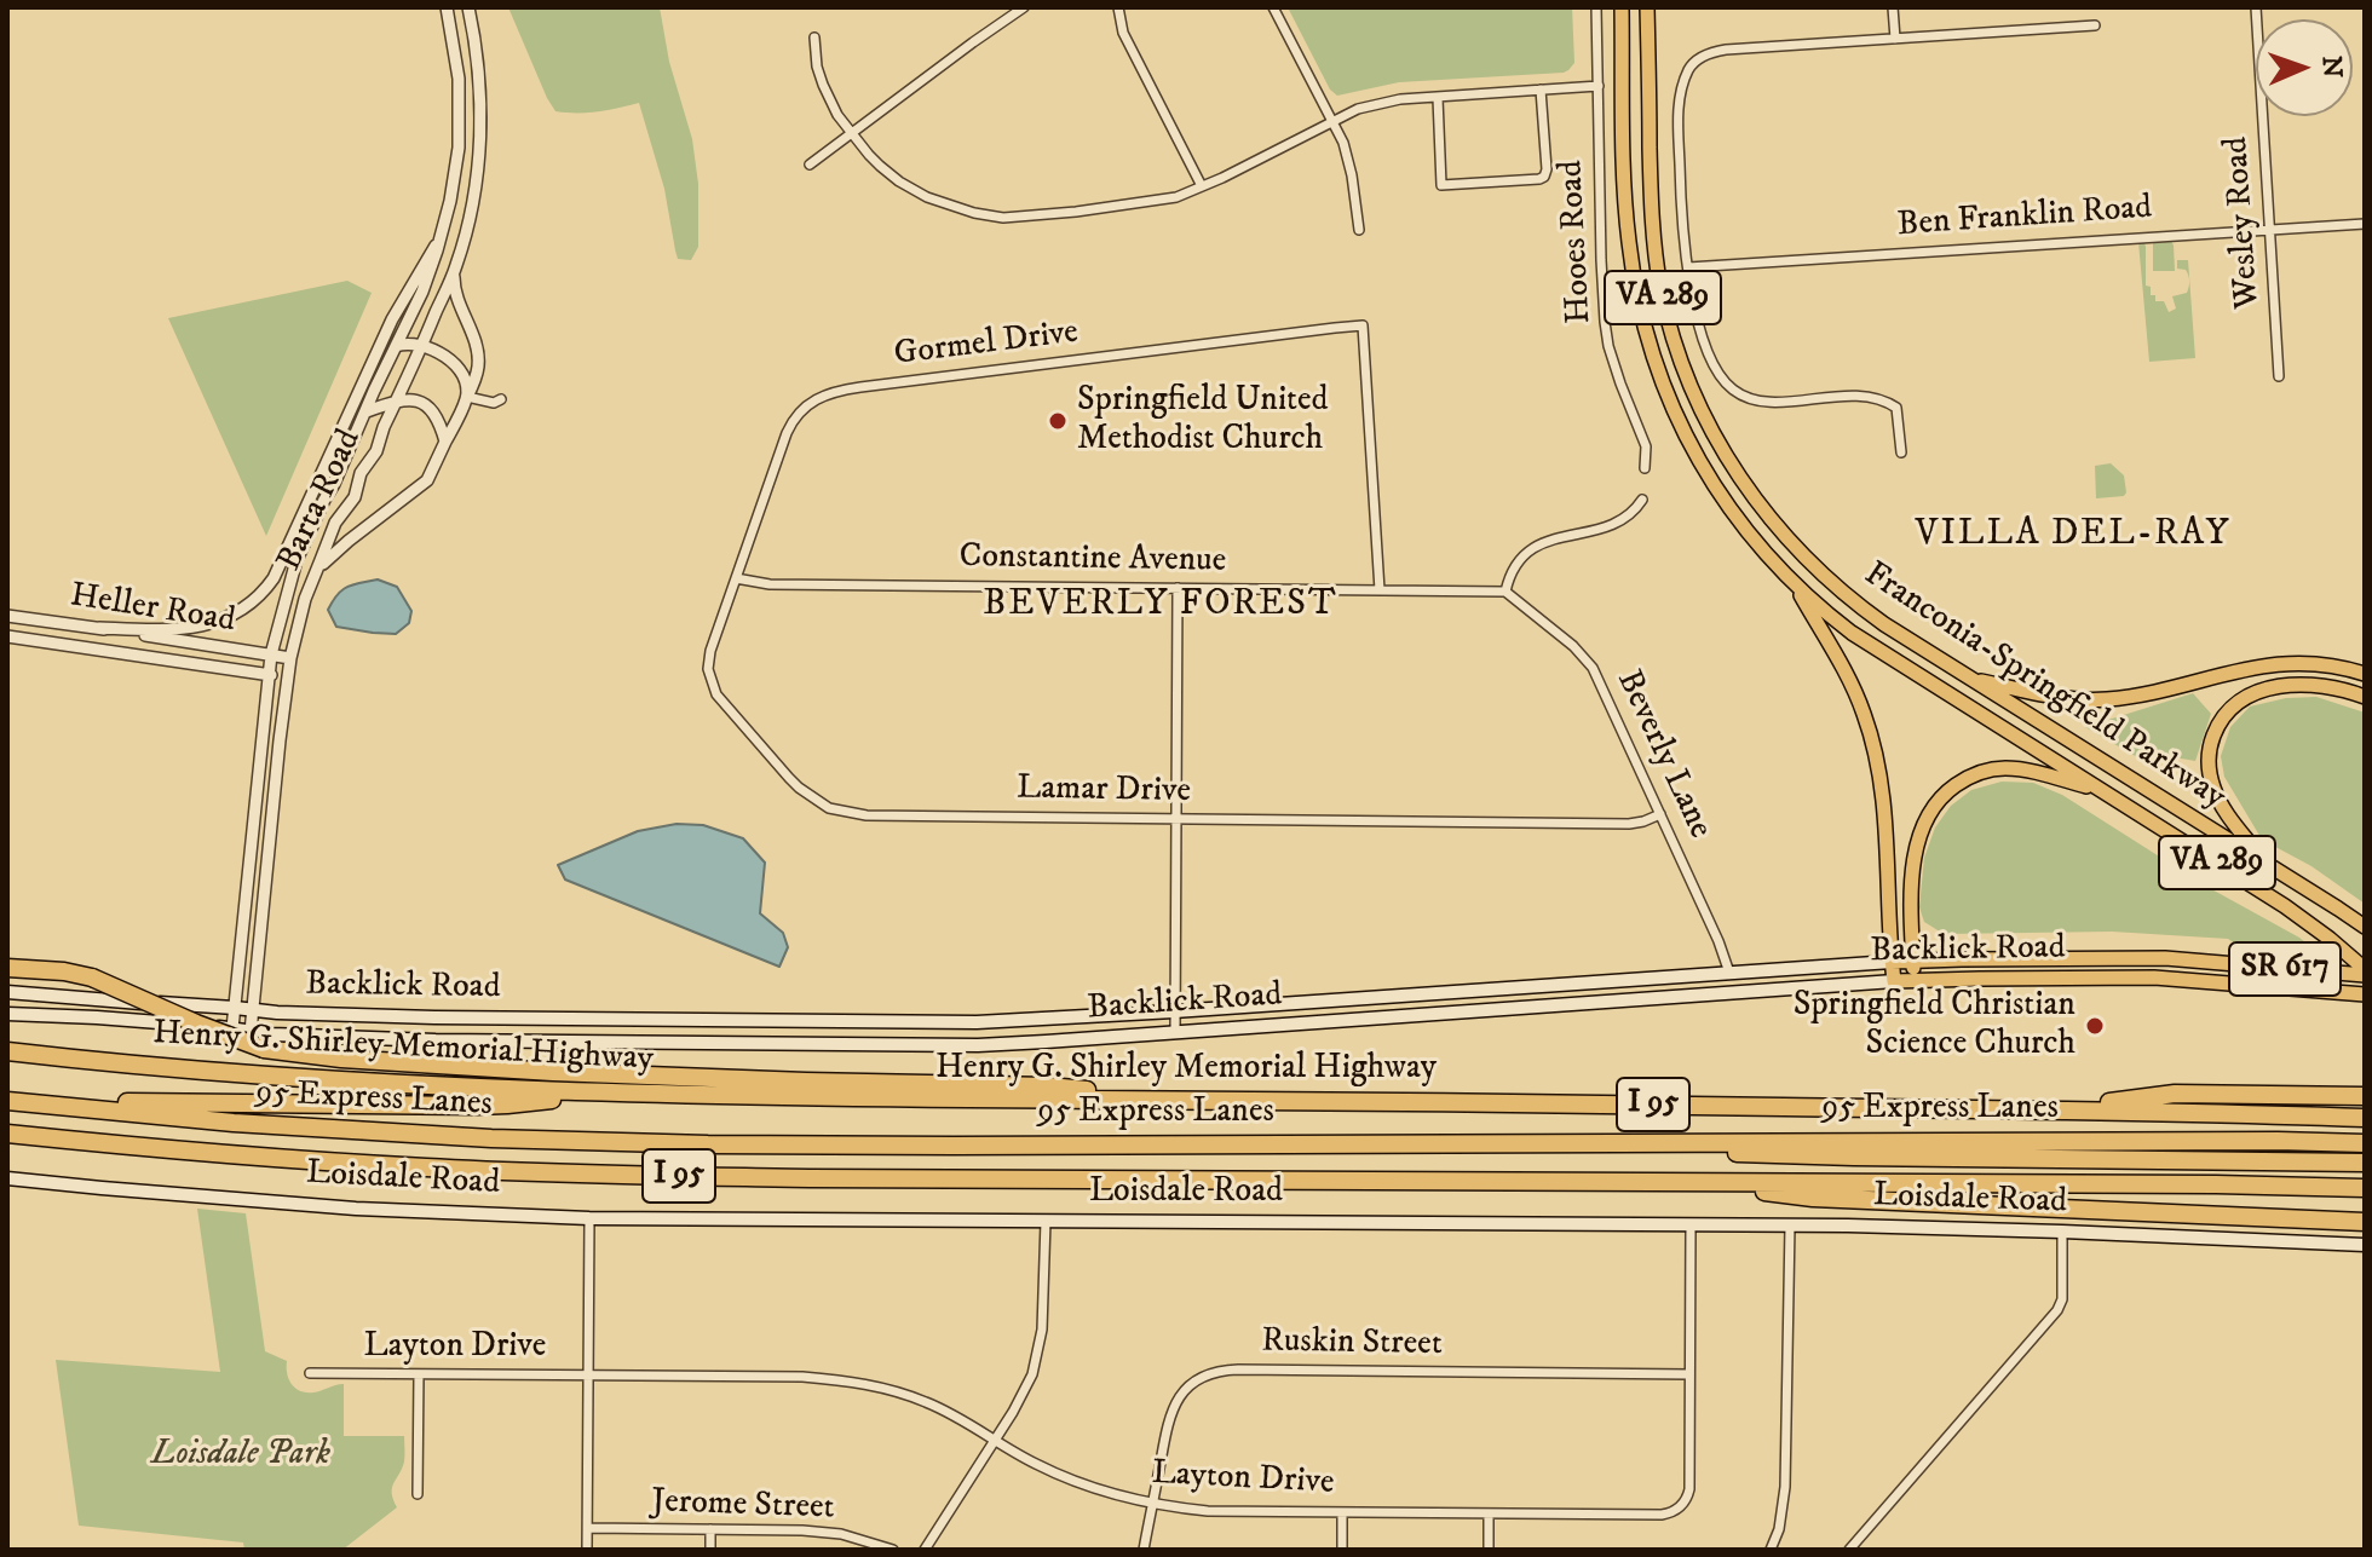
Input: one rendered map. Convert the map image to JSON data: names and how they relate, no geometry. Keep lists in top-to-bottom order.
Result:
{
  "streets": {
    "highway": ["Henry G. Shirley Memorial Highway", "95 Express Lanes", "I 95"],
    "main road": [
      "VA 289",
      "Franconia-Springfield Parkway",
      "Backlick Road",
      "SR 617",
      "Loisdale Road"
    ],
    "street": [
      "Ben Franklin Road",
      "Wesley Road",
      "Hooes Road",
      "Gormel Drive",
      "Barta Road",
      "Constantine Avenue",
      "Heller Road",
      "Beverly Lane",
      "Lamar Drive",
      "Ruskin Street",
      "Layton Drive",
      "Jerome Street"
    ]
  },
  "crossings": [
    ["Ben Franklin Road", "Wesley Road"],
    ["Gormel Drive", "Constantine Avenue"],
    ["Gormel Drive", "Lamar Drive"],
    ["Barta Road", "Heller Road"],
    ["Barta Road", "Backlick Road"],
    ["Constantine Avenue", "Beverly Lane"],
    ["Constantine Avenue", "Lamar Drive"],
    ["Franconia-Springfield Parkway", "Backlick Road"],
    ["Beverly Lane", "Lamar Drive"],
    ["Beverly Lane", "Backlick Road"],
    ["Loisdale Road", "Layton Drive"],
    ["Ruskin Street", "Layton Drive"]
  ],
  "districts": ["VILLA DEL-RAY", "BEVERLY FOREST"],
  "parks": ["Loisdale Park"],
  "places": ["Springfield United Methodist Church", "Springfield Christian Science Church"],
  "north": "right"
}
